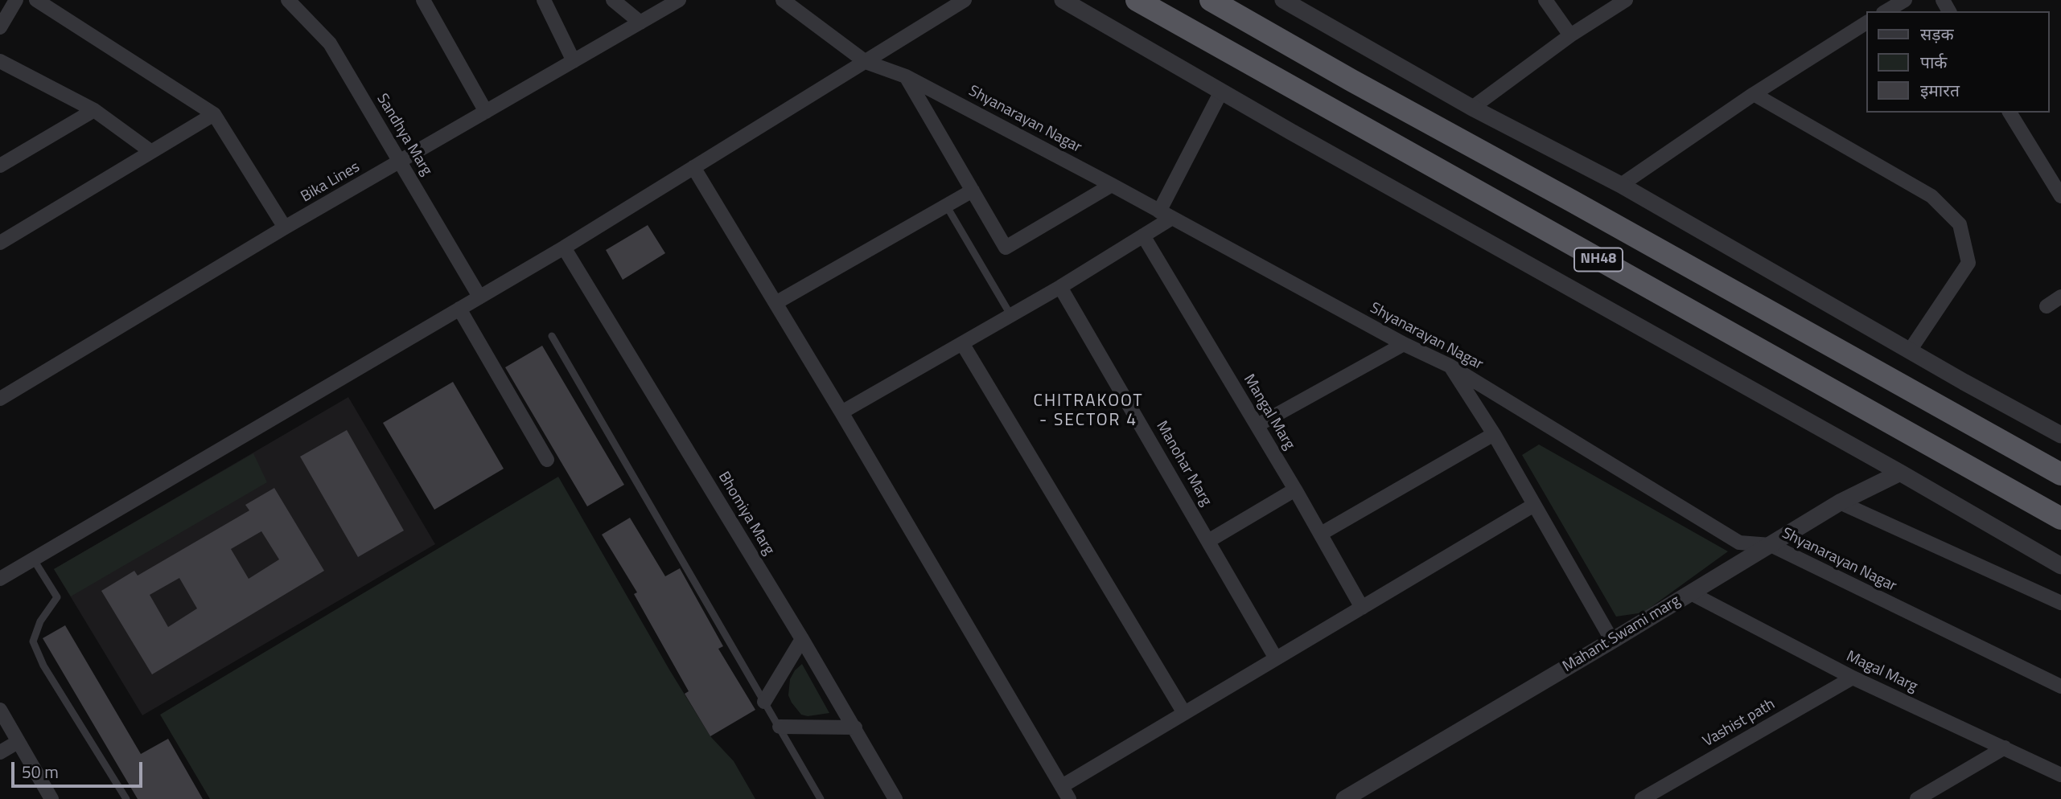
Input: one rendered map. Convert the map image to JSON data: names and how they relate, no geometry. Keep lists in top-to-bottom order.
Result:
{
  "streets": {
    "highway": ["NH48"],
    "street": [
      "Shyanarayan Nagar",
      "Sandhya Marg",
      "Bika Lines",
      "Mangal Marg",
      "Manohar Marg",
      "Bhomiya Marg",
      "Mahant Swami marg",
      "Magal Marg",
      "Vashist path"
    ]
  },
  "crossings": [
    ["Shyanarayan Nagar", "Mahant Swami marg"],
    ["Sandhya Marg", "Bika Lines"],
    ["Mahant Swami marg", "Magal Marg"],
    ["Magal Marg", "Vashist path"]
  ],
  "districts": ["CHITRAKOOT - SECTOR 4"],
  "legend": ["सड़क", "पार्क", "इमारत"],
  "scale_bar": "50 m"
}
